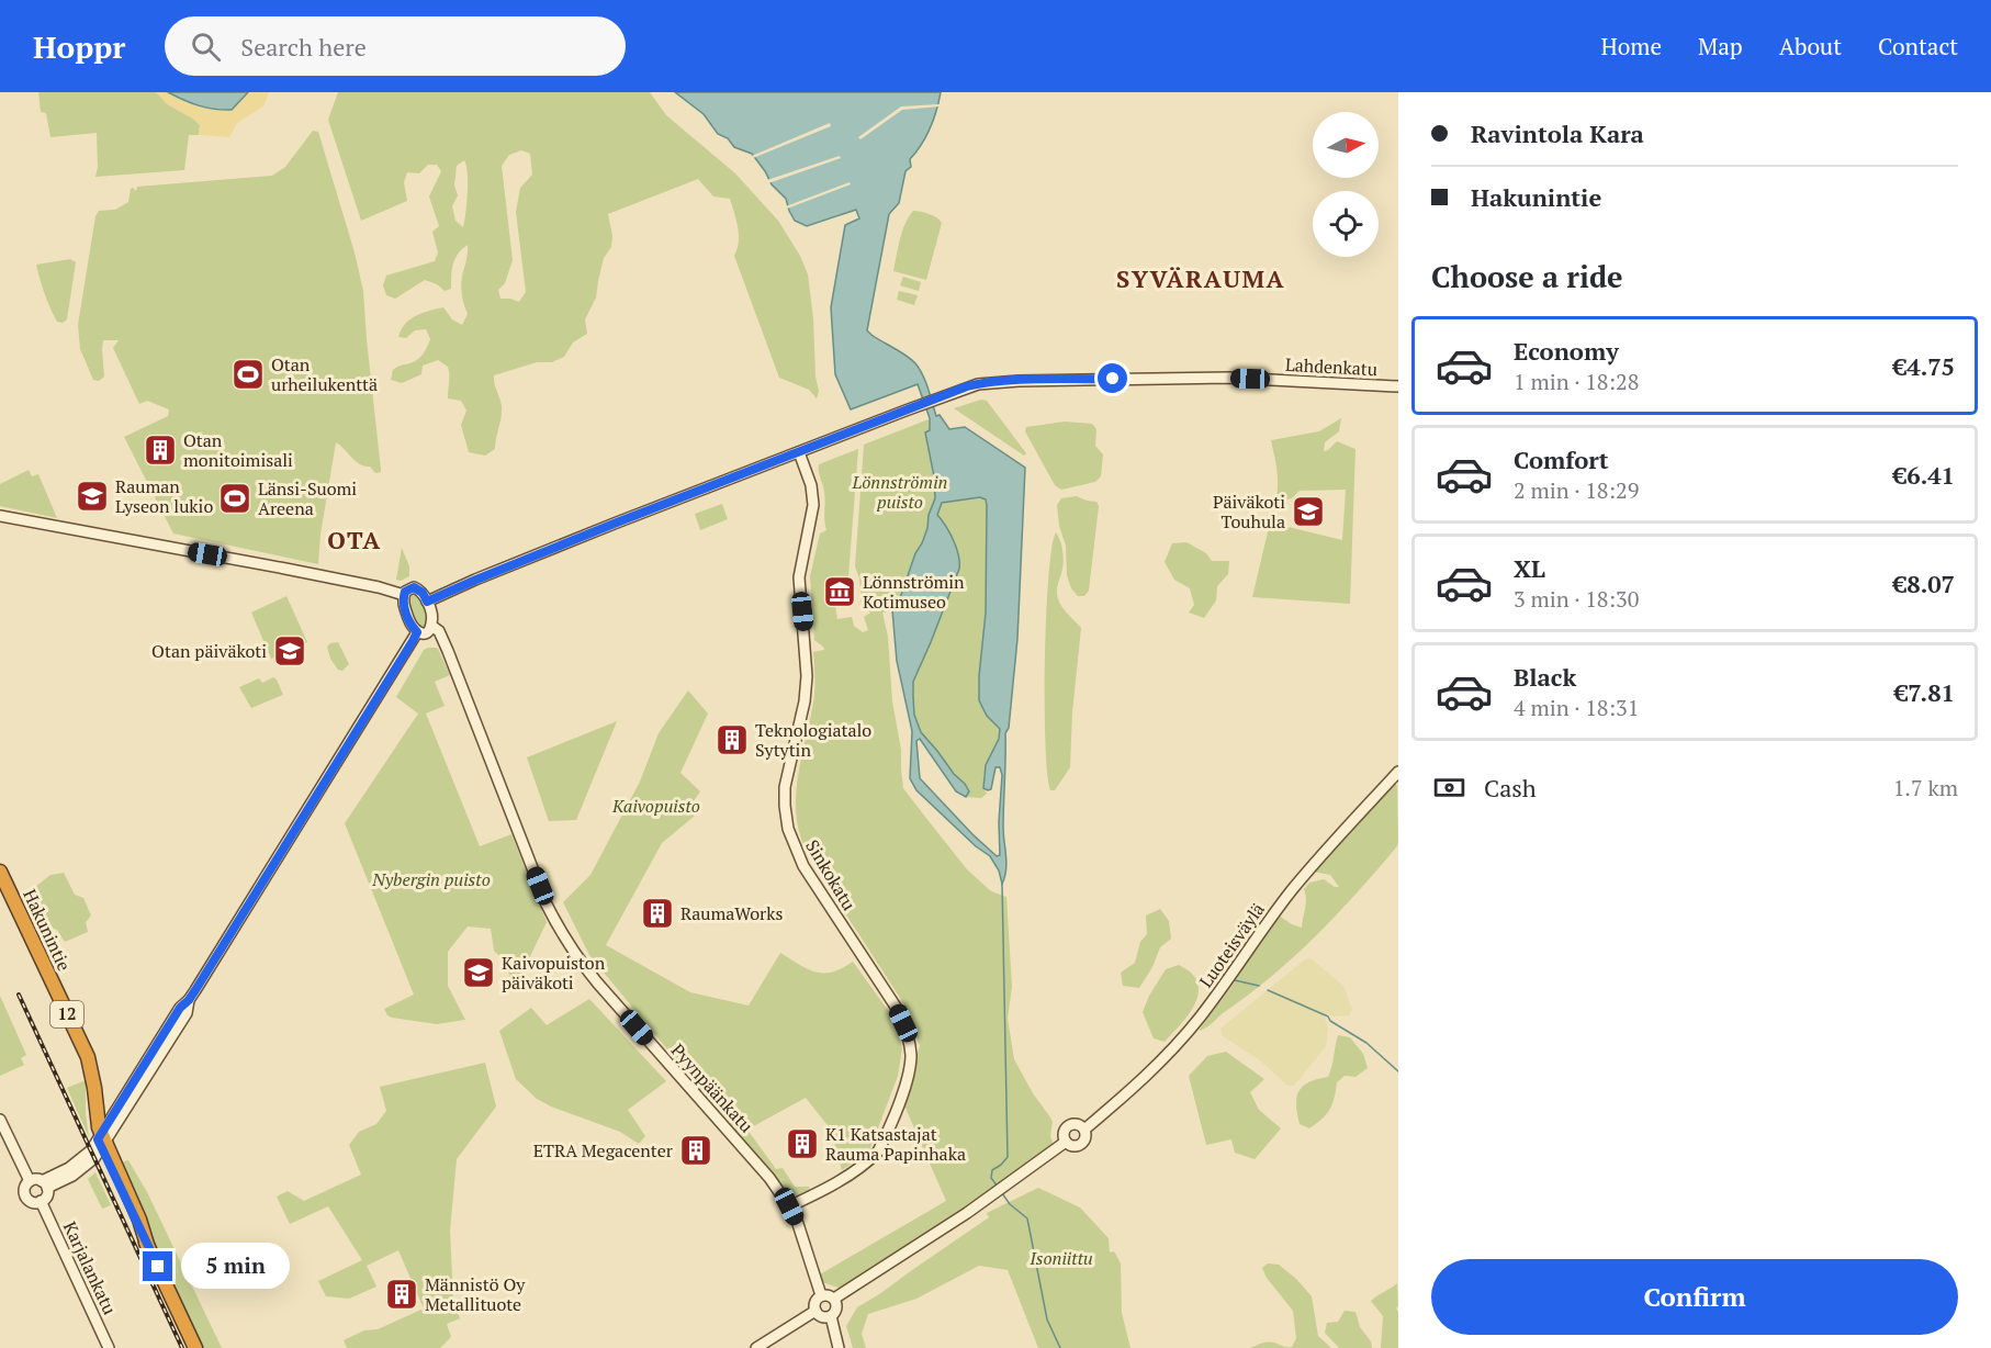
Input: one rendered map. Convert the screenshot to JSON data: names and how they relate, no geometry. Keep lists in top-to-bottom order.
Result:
{
  "streets": {
    "highway": ["Hakunintie", "12"],
    "main road": [
      "Lahdenkatu",
      "Sinkokatu",
      "Luoteisväylä",
      "Pyynpäänkatu",
      "Karjalankatu"
    ]
  },
  "crossings": [
    ["Lahdenkatu", "Sinkokatu"],
    ["Sinkokatu", "Pyynpäänkatu"]
  ],
  "districts": ["SYVÄRAUMA", "OTA"],
  "parks": [
    "Lönnströmin puisto",
    "Kaivopuisto",
    "Nybergin puisto",
    "Isoniittu"
  ],
  "places": {
    "sports": ["Otan urheilukenttä", "Länsi-Suomi Areena"],
    "building": [
      "Otan monitoimisali",
      "Teknologiatalo Sytytin",
      "RaumaWorks",
      "K1 Katsastajat Rauma Papinhaka",
      "ETRA Megacenter",
      "Männistö Oy Metallituote"
    ],
    "school or university": [
      "Rauman Lyseon lukio",
      "Päiväkoti Touhula",
      "Otan päiväkoti",
      "Kaivopuiston päiväkoti"
    ],
    "museum": ["Lönnströmin Kotimuseo"]
  },
  "north": "right",
  "page": {
    "header": "Hoppr",
    "search": "Search here",
    "nav": [
      "Home",
      "Map",
      "About",
      "Contact"
    ],
    "banner": ["Ravintola Kara", "Hakunintie"],
    "heading": "Choose a ride",
    "list": [
      {
        "name": "Economy",
        "note": "1 min · 18:28",
        "value": "€4.75"
      },
      {
        "name": "Comfort",
        "note": "2 min · 18:29",
        "value": "€6.41"
      },
      {
        "name": "XL",
        "note": "3 min · 18:30",
        "value": "€8.07"
      },
      {
        "name": "Black",
        "note": "4 min · 18:31",
        "value": "€7.81"
      }
    ],
    "pay": ["Cash", "1.7 km"],
    "bubble": "5 min",
    "buttons": "Confirm"
  }
}
